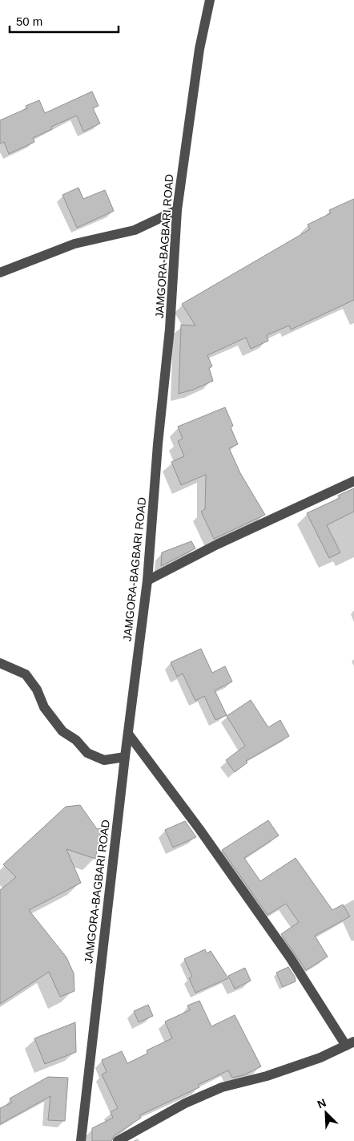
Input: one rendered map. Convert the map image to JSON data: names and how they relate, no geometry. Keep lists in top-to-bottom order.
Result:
{
  "streets": {
    "street": ["JAMGORA-BAGBARI ROAD"]
  },
  "scale_bar": "50 m",
  "north": "top left"
}
